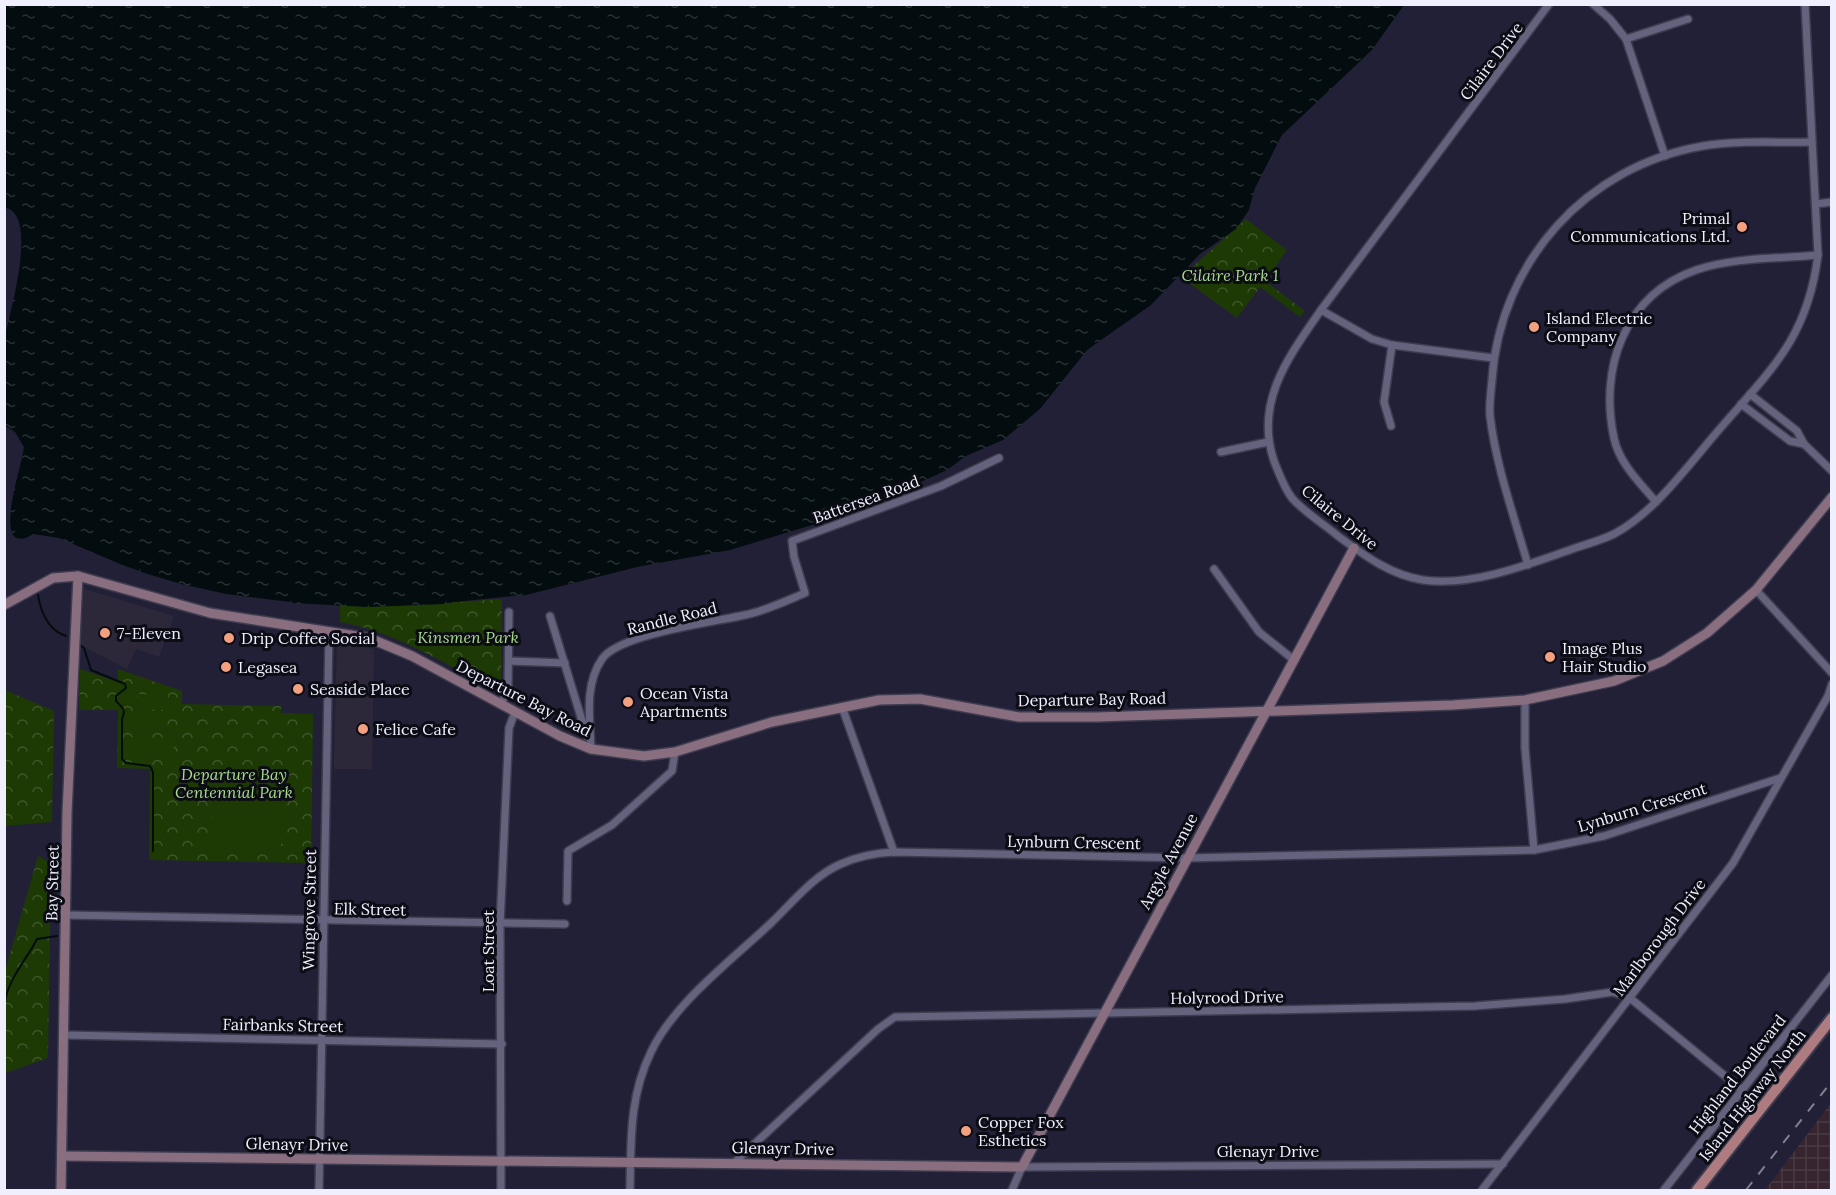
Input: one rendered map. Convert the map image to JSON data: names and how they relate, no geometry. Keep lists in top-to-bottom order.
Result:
{
  "streets": {
    "main road": ["Island Highway North"],
    "street": [
      "Cilaire Drive",
      "Battersea Road",
      "Randle Road",
      "Departure Bay Road",
      "Lynburn Crescent",
      "Argyle Avenue",
      "Bay Street",
      "Elk Street",
      "Wingrove Street",
      "Marlborough Drive",
      "Loat Street",
      "Holyrood Drive",
      "Fairbanks Street",
      "Highland Boulevard",
      "Glenayr Drive"
    ]
  },
  "crossings": [
    ["Cilaire Drive", "Argyle Avenue"],
    ["Battersea Road", "Randle Road"],
    ["Randle Road", "Departure Bay Road"],
    ["Departure Bay Road", "Argyle Avenue"],
    ["Departure Bay Road", "Bay Street"],
    ["Departure Bay Road", "Wingrove Street"],
    ["Departure Bay Road", "Loat Street"],
    ["Lynburn Crescent", "Argyle Avenue"],
    ["Lynburn Crescent", "Marlborough Drive"],
    ["Lynburn Crescent", "Glenayr Drive"],
    ["Argyle Avenue", "Holyrood Drive"],
    ["Argyle Avenue", "Glenayr Drive"],
    ["Bay Street", "Elk Street"],
    ["Bay Street", "Fairbanks Street"],
    ["Bay Street", "Glenayr Drive"],
    ["Elk Street", "Wingrove Street"],
    ["Elk Street", "Loat Street"],
    ["Wingrove Street", "Fairbanks Street"],
    ["Wingrove Street", "Glenayr Drive"],
    ["Marlborough Drive", "Holyrood Drive"],
    ["Marlborough Drive", "Glenayr Drive"],
    ["Loat Street", "Fairbanks Street"],
    ["Loat Street", "Glenayr Drive"],
    ["Holyrood Drive", "Glenayr Drive"]
  ],
  "parks": ["Cilaire Park 1", "Kinsmen Park", "Departure Bay Centennial Park"],
  "places": [
    "Primal Communications Ltd.",
    "Island Electric Company",
    "7-Eleven",
    "Drip Coffee Social",
    "Image Plus Hair Studio",
    "Legasea",
    "Seaside Place",
    "Ocean Vista Apartments",
    "Felice Cafe",
    "Copper Fox Esthetics"
  ]
}
